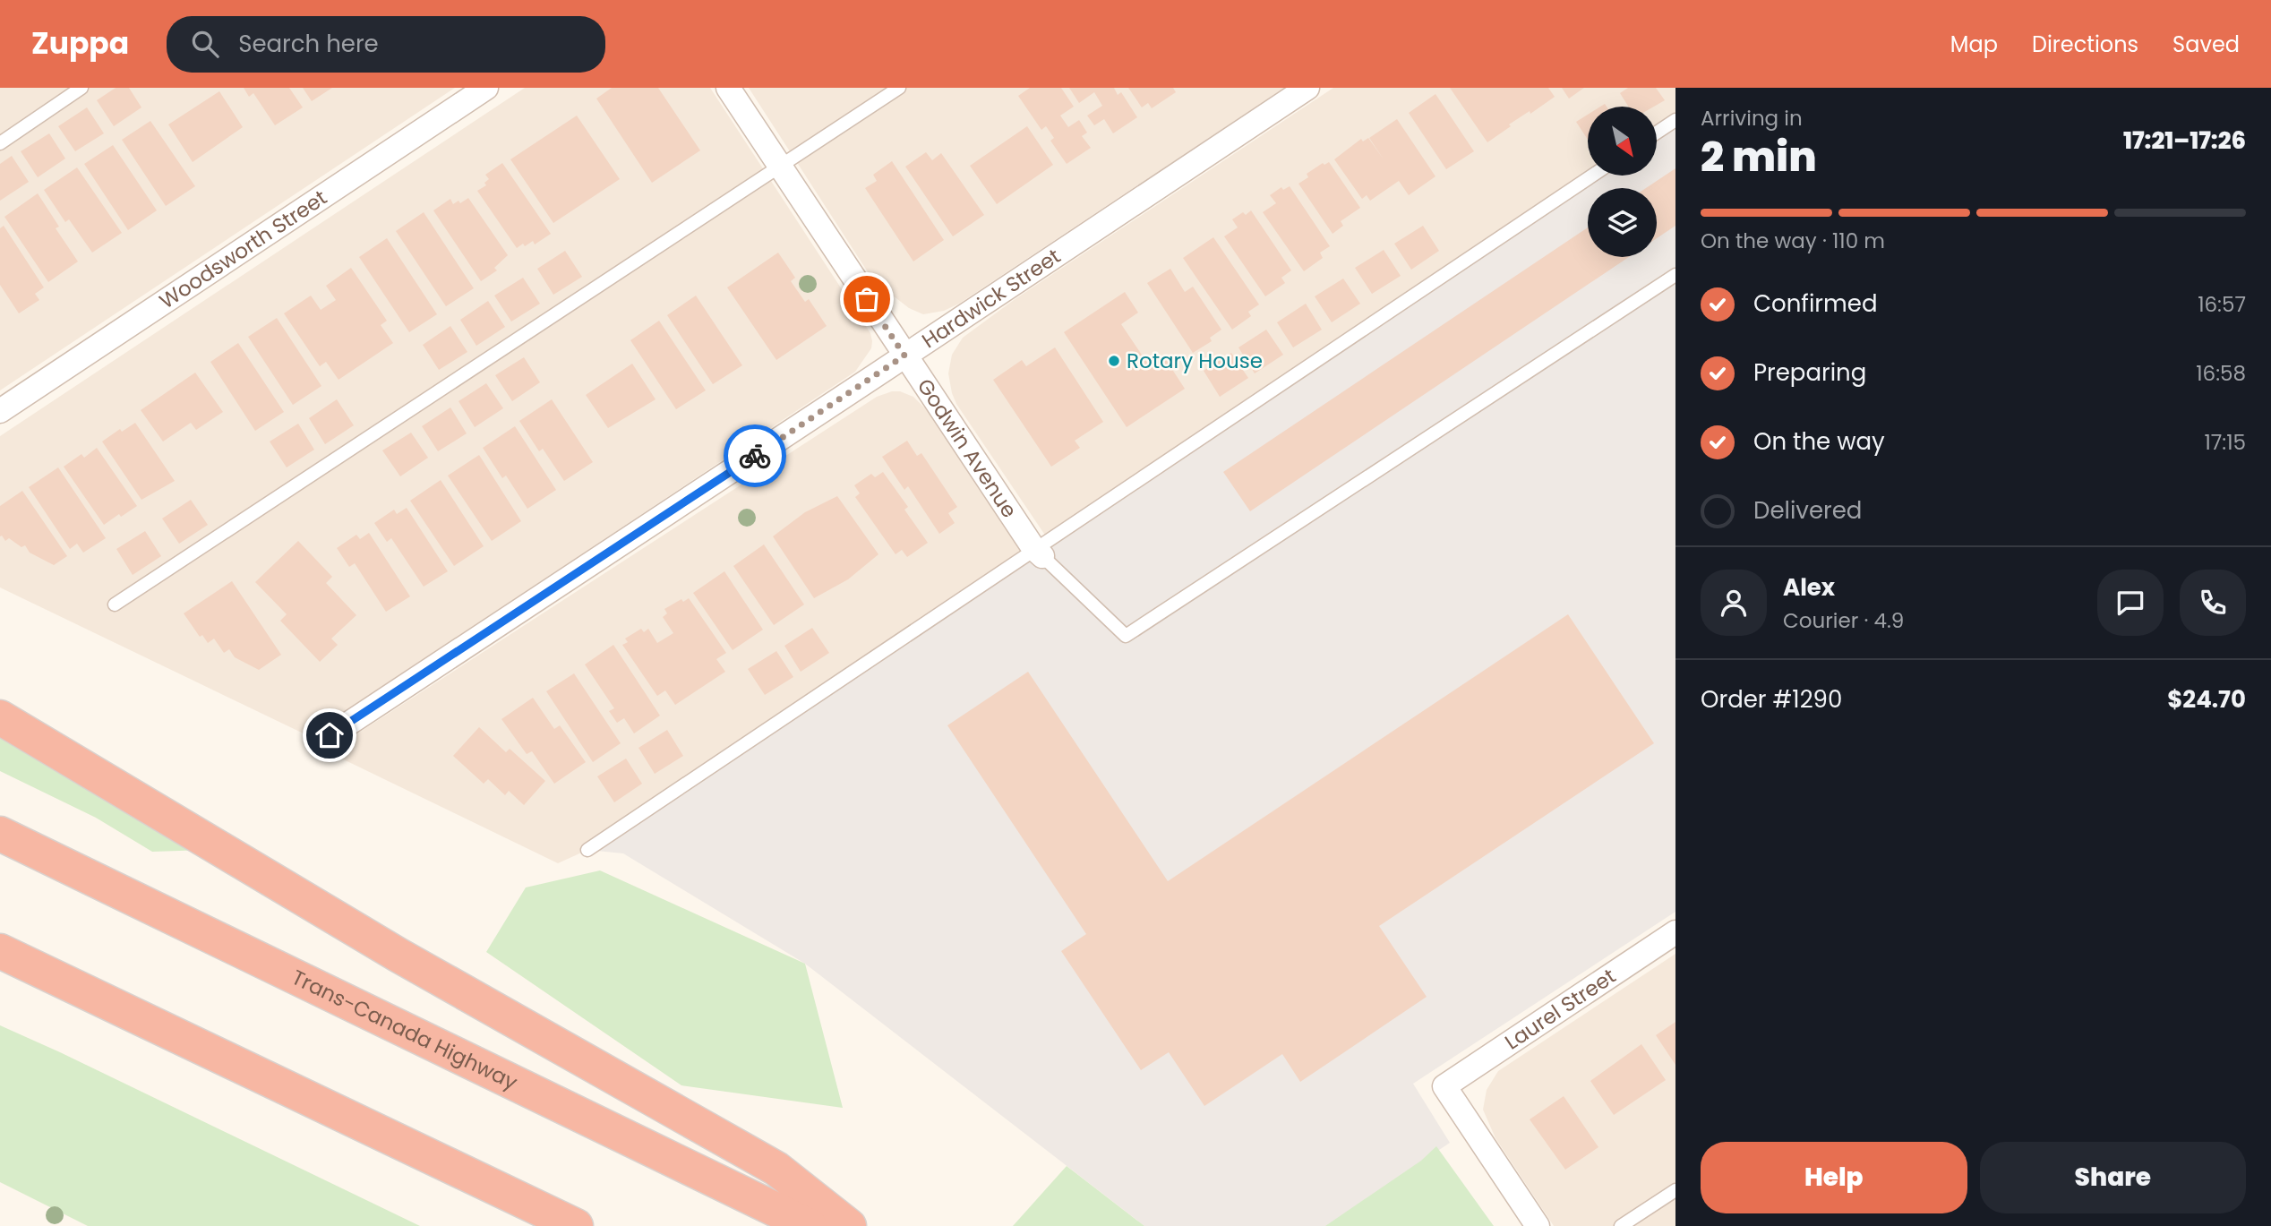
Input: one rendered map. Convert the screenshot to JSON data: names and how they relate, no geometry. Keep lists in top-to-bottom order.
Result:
{
  "streets": {
    "highway": ["Trans-Canada Highway"],
    "street": [
      "Woodsworth Street",
      "Hardwick Street",
      "Godwin Avenue",
      "Laurel Street"
    ]
  },
  "crossings": [
    ["Hardwick Street", "Godwin Avenue"]
  ],
  "places": ["Rotary House"],
  "north": "bottom right",
  "page": {
    "header": "Zuppa",
    "search": "Search here",
    "nav": ["Map", "Directions", "Saved"],
    "heading": ["2 min", "Arriving in", "17:21–17:26"],
    "panel": [
      "Alex",
      "Courier · 4.9",
      "Order #1290",
      "$24.70"
    ],
    "bar": "On the way · 110 m",
    "list": [
      ["Confirmed", "16:57"],
      ["Preparing", "16:58"],
      ["On the way", "17:15"],
      "Delivered"
    ],
    "buttons": ["Help", "Share"]
  }
}
